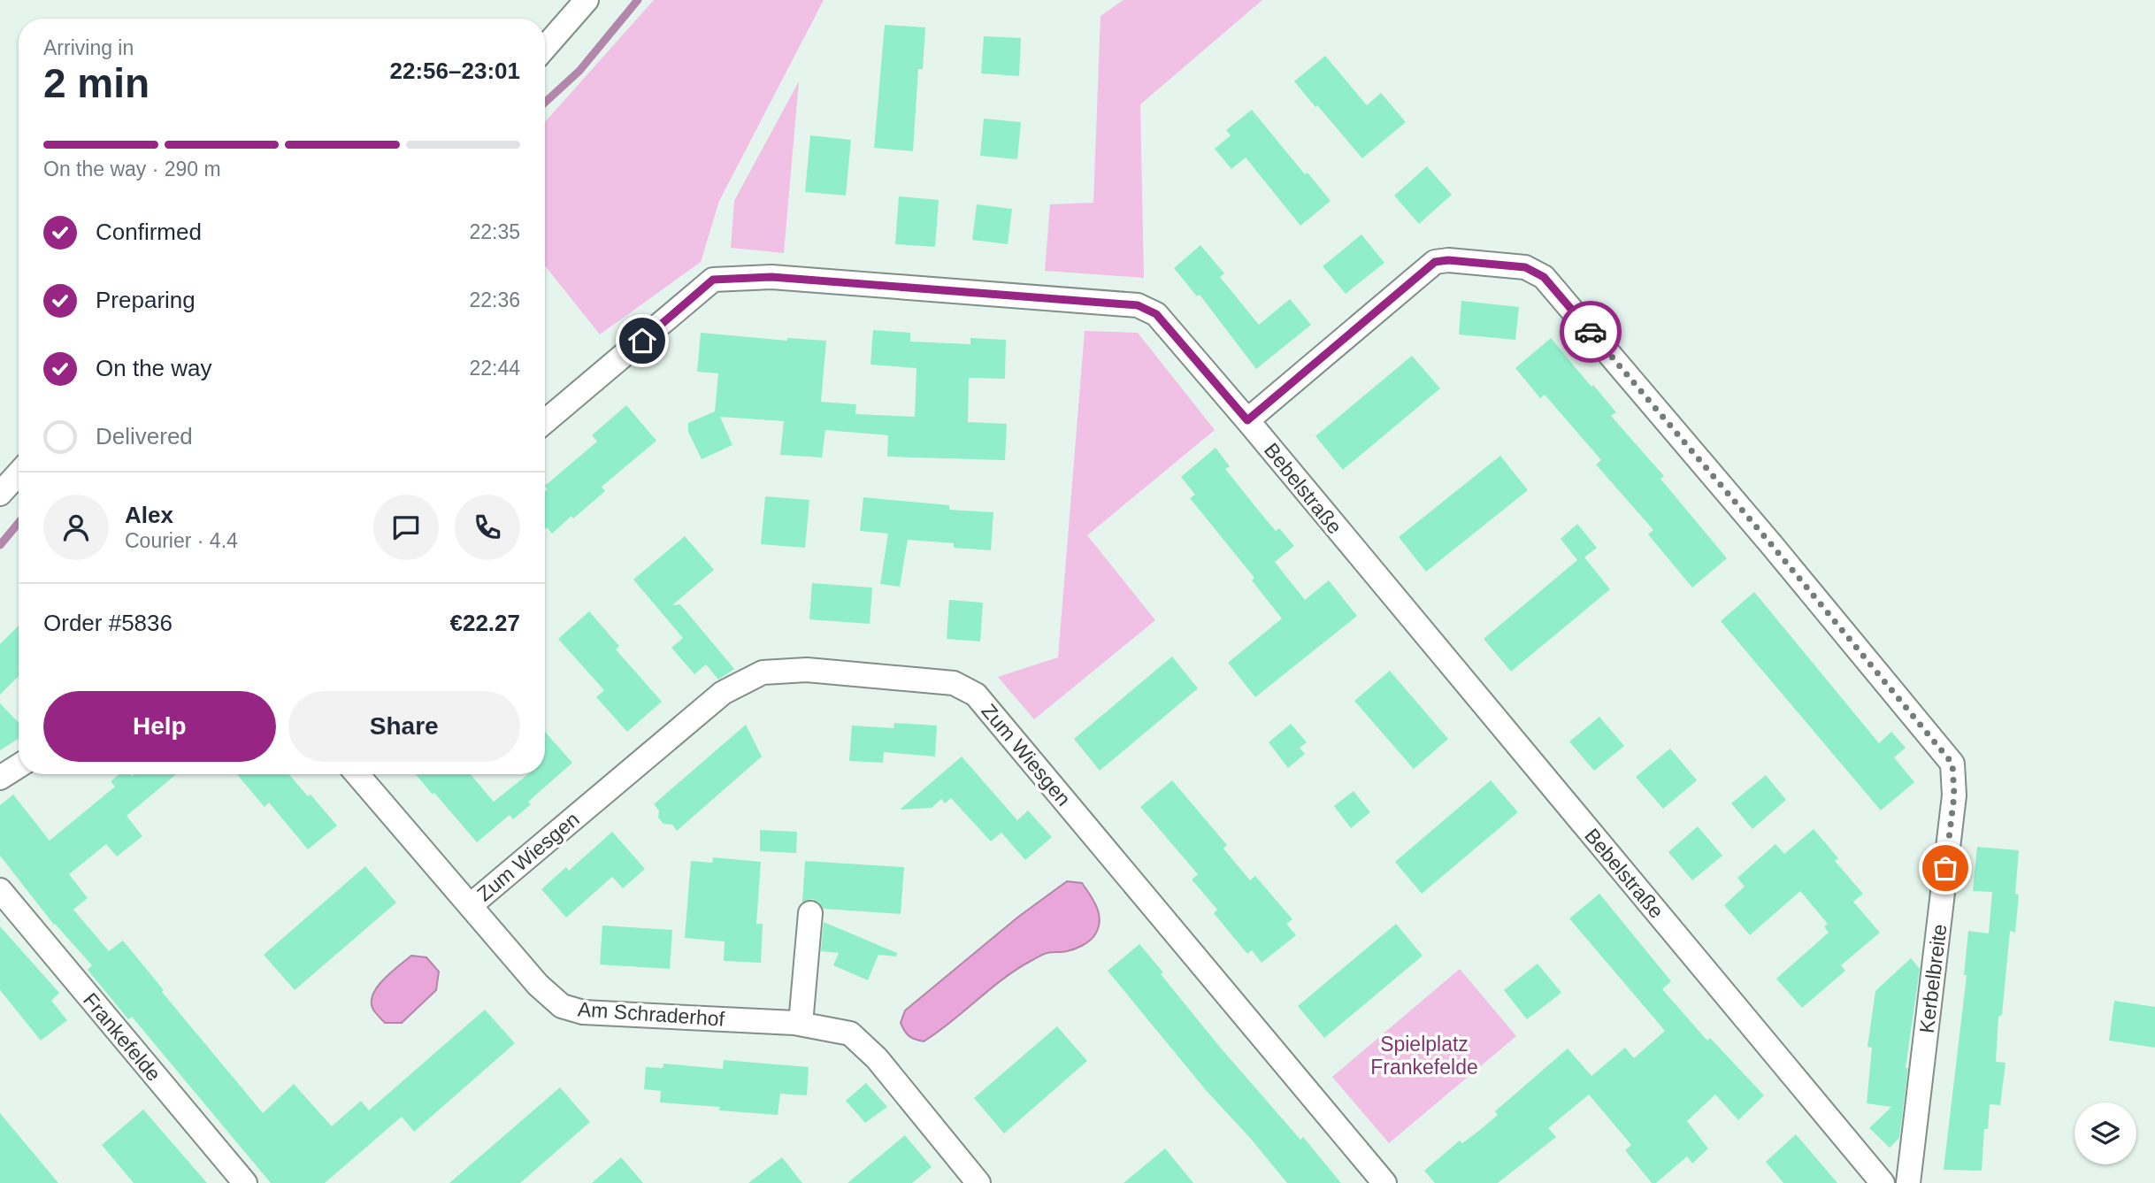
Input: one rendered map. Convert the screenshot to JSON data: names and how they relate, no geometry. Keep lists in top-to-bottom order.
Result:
{
  "streets": {
    "street": [
      "Bebelstraße",
      "Zum Wiesgen",
      "Kerbelbreite",
      "Am Schraderhof",
      "Frankefelde"
    ]
  },
  "crossings": [
    ["Bebelstraße", "Kerbelbreite"],
    ["Zum Wiesgen", "Am Schraderhof"]
  ],
  "parks": ["Spielplatz Frankefelde"],
  "page": {
    "heading": ["2 min", "Arriving in", "22:56–23:01"],
    "panel": [
      "Alex",
      "Courier · 4.4",
      "Order #5836",
      "€22.27"
    ],
    "bar": "On the way · 290 m",
    "list": [
      ["Confirmed", "22:35"],
      ["Preparing", "22:36"],
      ["On the way", "22:44"],
      "Delivered"
    ],
    "buttons": ["Help", "Share"]
  }
}
